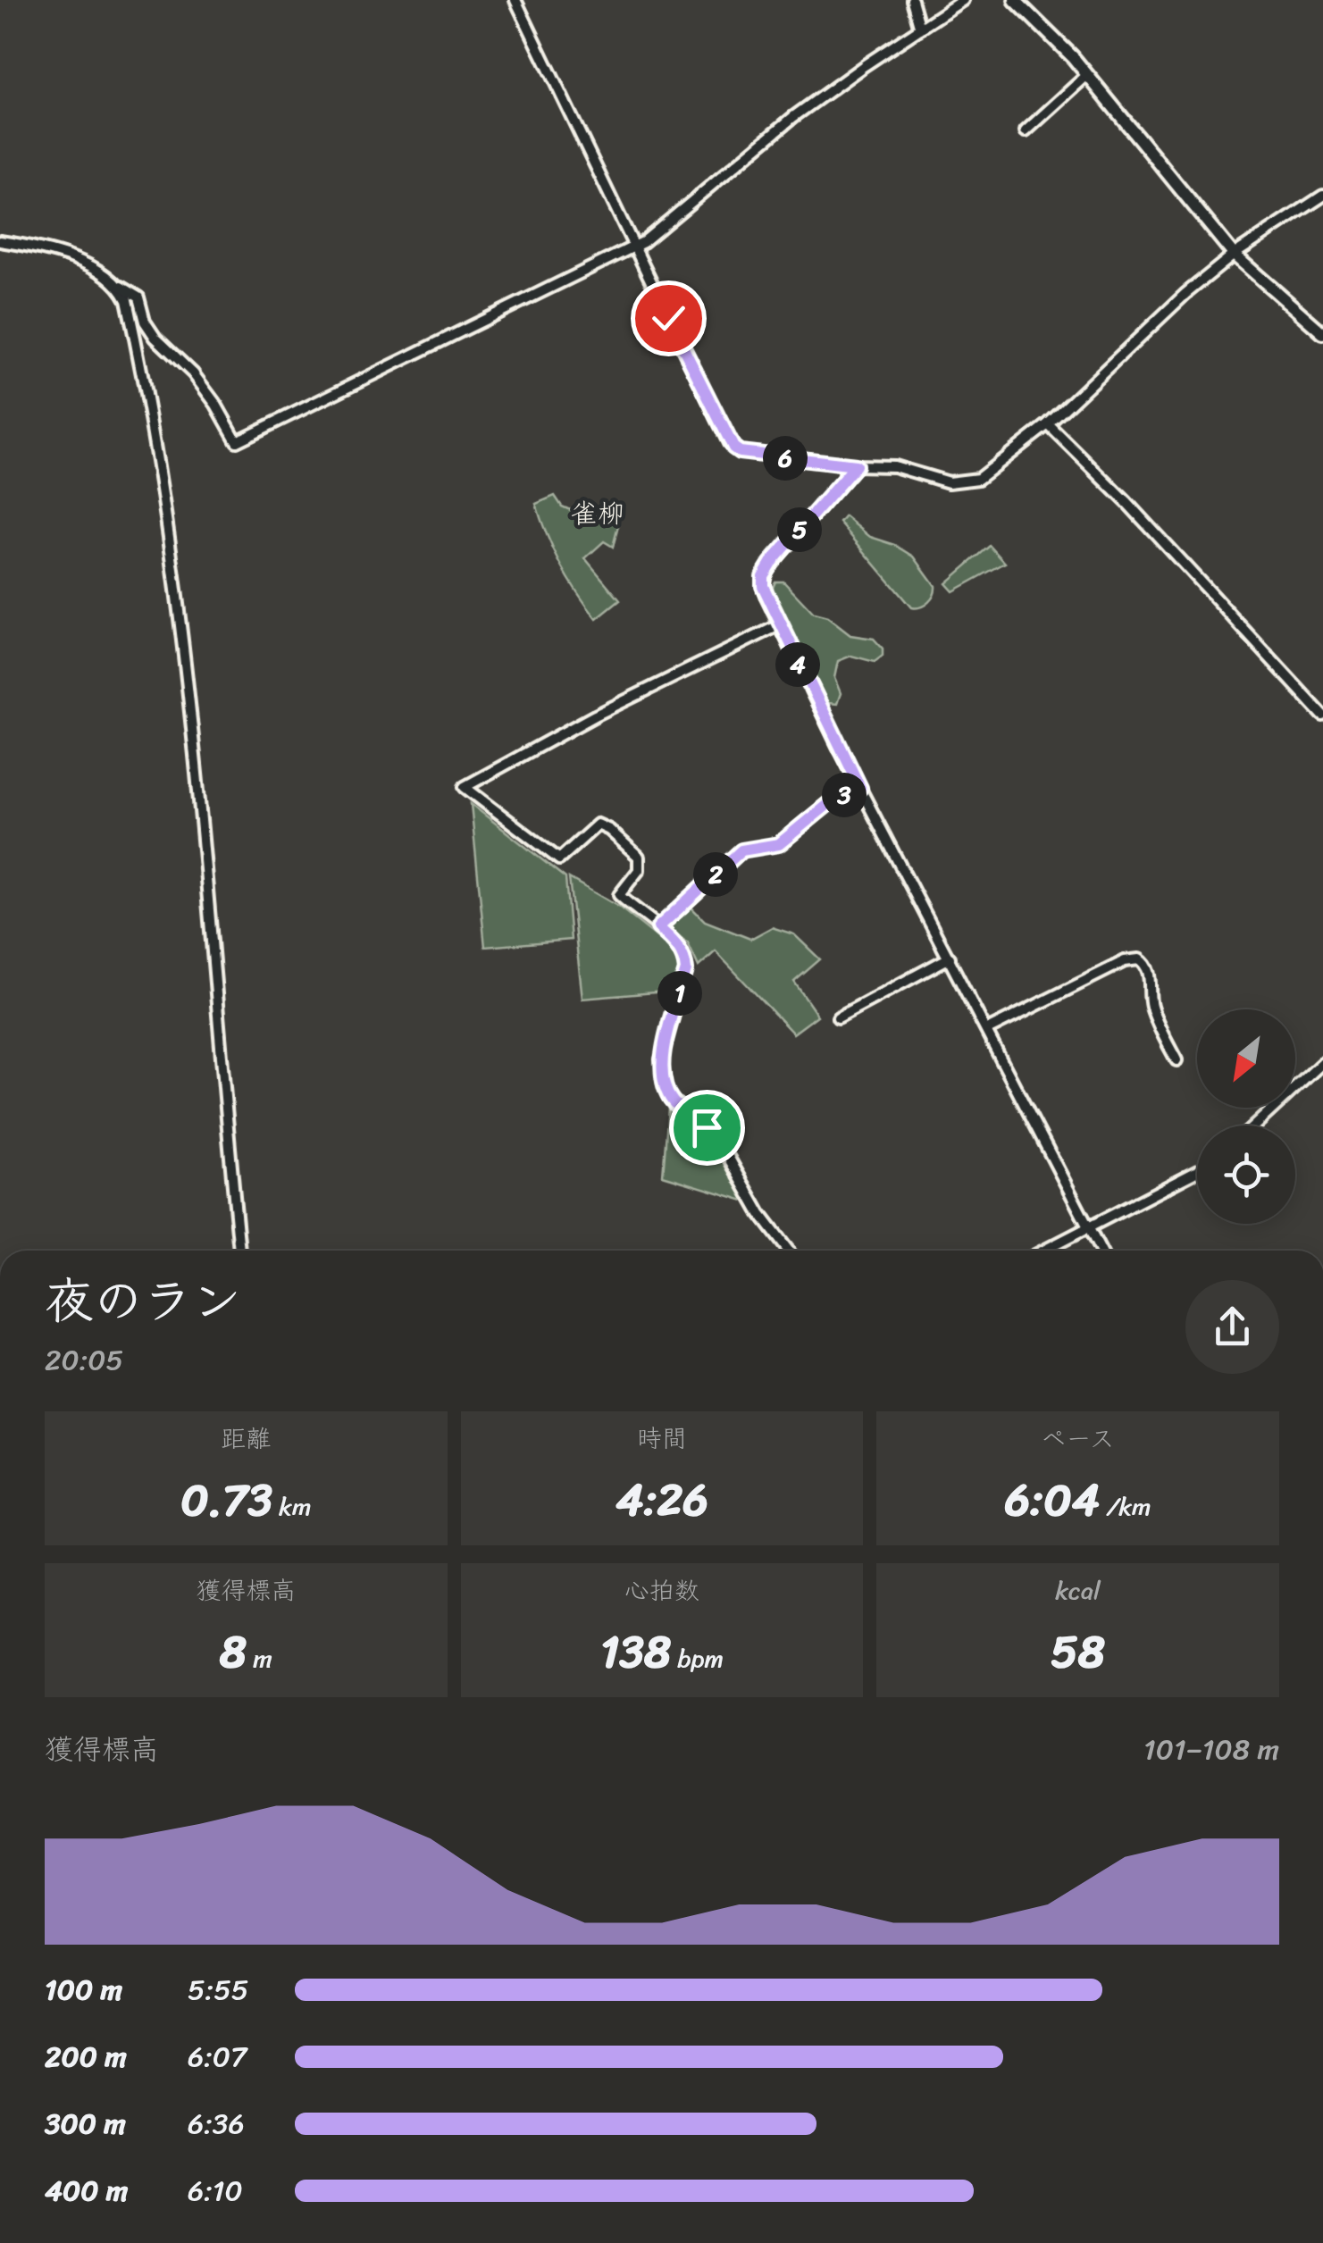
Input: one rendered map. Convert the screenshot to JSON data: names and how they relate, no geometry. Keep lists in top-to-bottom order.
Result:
{
  "districts": ["雀柳"],
  "north": "bottom left",
  "page": {
    "pins": [
      "6",
      "5",
      "4",
      "3",
      "2",
      "1"
    ],
    "heading": ["夜のラン", "20:05"],
    "stats": [
      ["距離", "0.73 km"],
      ["時間", "4:26"],
      ["ペース", "6:04 /km"],
      ["獲得標高", "8 m"],
      ["心拍数", "138 bpm"],
      ["kcal", "58"]
    ],
    "chart": ["獲得標高", "101–108 m"],
    "list": [
      {
        "name": "100 m",
        "note": "5:55"
      },
      {
        "name": "200 m",
        "note": "6:07"
      },
      {
        "name": "300 m",
        "note": "6:36"
      },
      {
        "name": "400 m",
        "note": "6:10"
      }
    ]
  }
}
